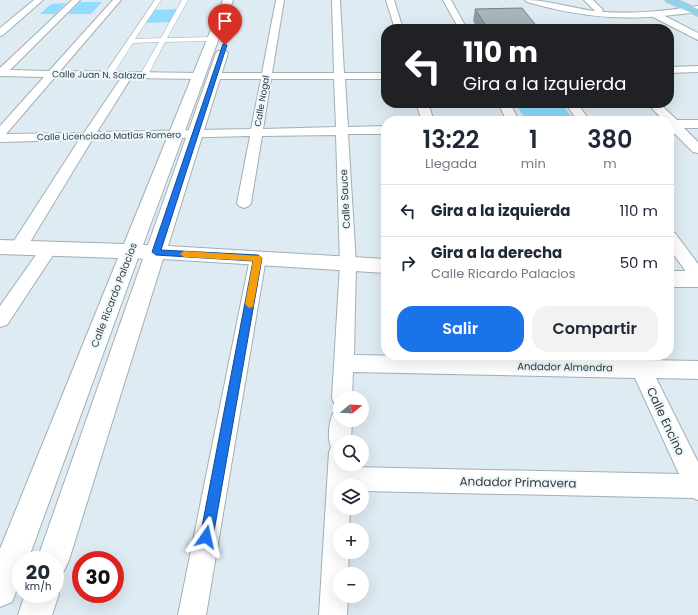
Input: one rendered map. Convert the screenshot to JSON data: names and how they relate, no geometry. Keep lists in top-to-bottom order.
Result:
{
  "streets": {
    "street": [
      "Calle Juan N. Salazar",
      "Calle Nogal",
      "Calle Licenciado Matías Romero",
      "Calle Sauce",
      "Calle Ricardo Palacios",
      "Andador Almendra",
      "Calle Encino",
      "Andador Primavera"
    ]
  },
  "crossings": [
    ["Calle Juan N. Salazar", "Calle Nogal"],
    ["Calle Juan N. Salazar", "Calle Sauce"],
    ["Calle Juan N. Salazar", "Calle Ricardo Palacios"],
    ["Calle Nogal", "Calle Licenciado Matías Romero"],
    ["Calle Licenciado Matías Romero", "Calle Sauce"],
    ["Calle Licenciado Matías Romero", "Calle Ricardo Palacios"],
    ["Calle Sauce", "Andador Almendra"],
    ["Andador Almendra", "Calle Encino"],
    ["Calle Encino", "Andador Primavera"]
  ],
  "north": "right",
  "page": {
    "turn": ["110 m", "Gira a la izquierda"],
    "eta": [
      "13:22",
      "Llegada",
      "1",
      "min",
      "380",
      "m"
    ],
    "list": [
      {
        "name": "Gira a la izquierda",
        "value": "110 m"
      },
      {
        "name": "Gira a la derecha",
        "note": "Calle Ricardo Palacios",
        "value": "50 m"
      }
    ],
    "buttons": ["Salir", "Compartir"],
    "map_buttons": ["+", "−"],
    "speed": "20 km/h",
    "limit": "30"
  }
}
